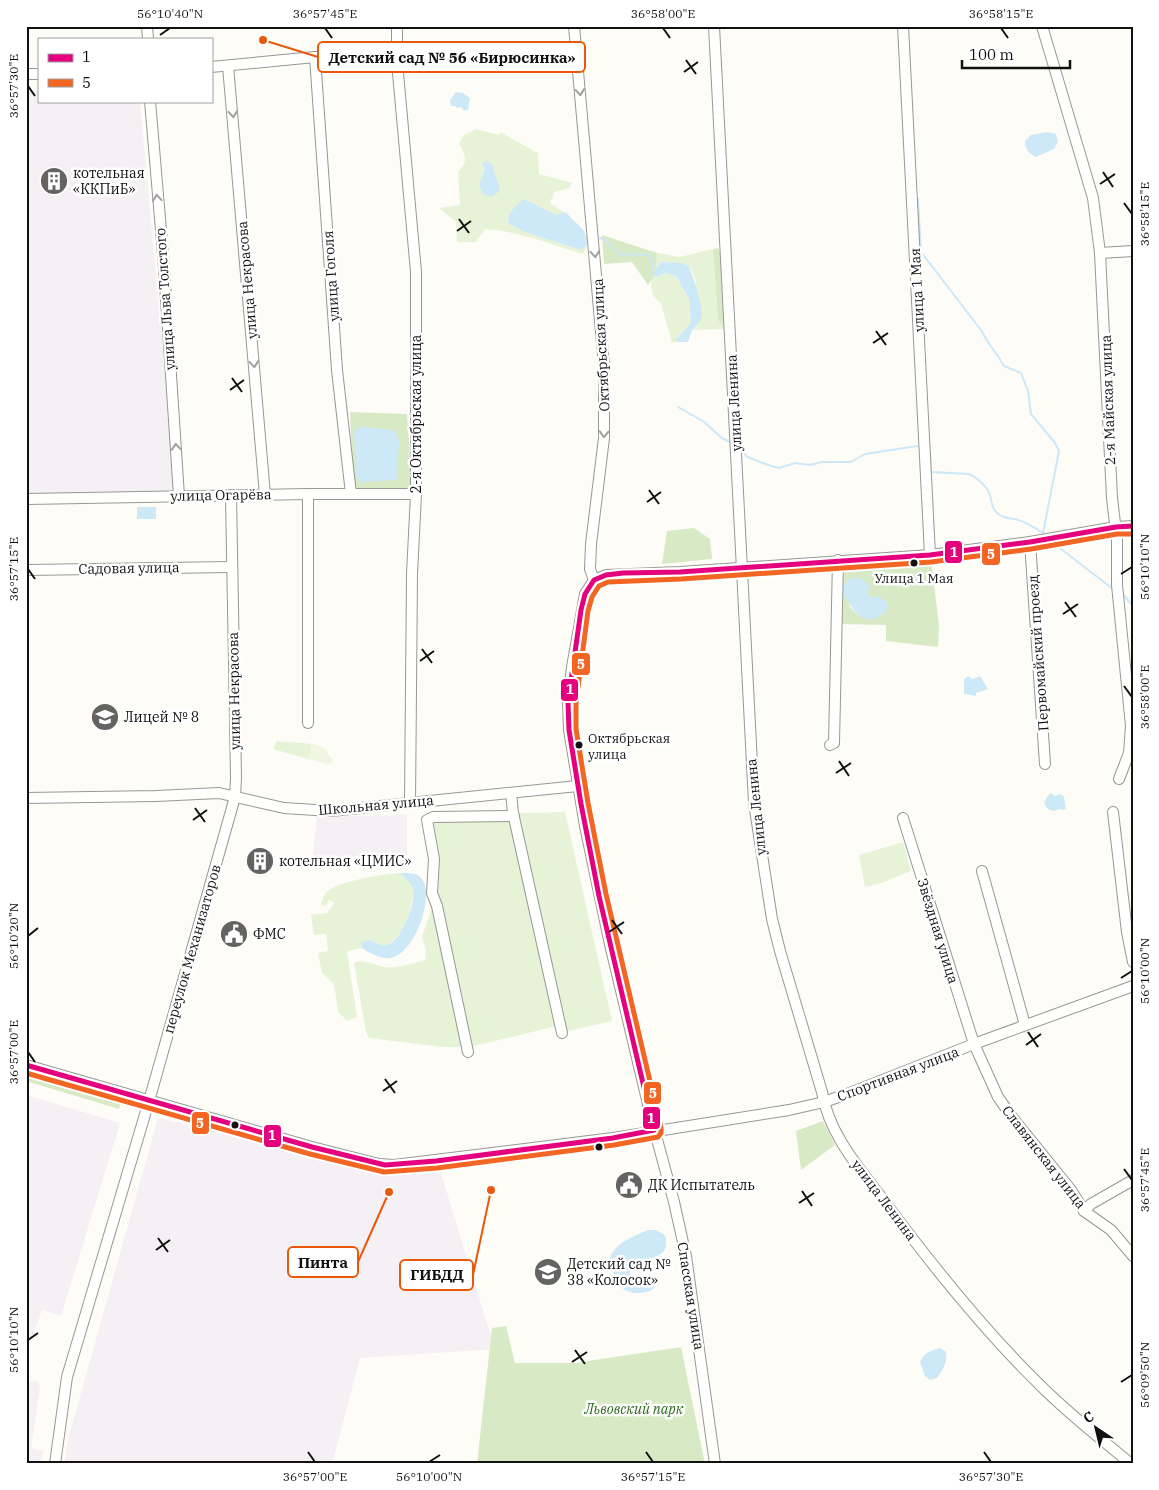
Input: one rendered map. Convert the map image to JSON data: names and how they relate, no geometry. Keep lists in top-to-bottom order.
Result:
{
  "streets": {
    "street": [
      "улица Гоголя",
      "улица Некрасова",
      "улица 1 Мая",
      "улица Льва Толстого",
      "Октябрьская улица",
      "2-я Майская улица",
      "улица Ленина",
      "2-я Октябрьская улица",
      "улица Огарёва",
      "Садовая улица",
      "Первомайский проезд",
      "Школьная улица",
      "Звёздная улица",
      "переулок Механизаторов",
      "Спортивная улица",
      "Славянская улица",
      "Спасская улица"
    ]
  },
  "crossings": [
    ["улица Гоголя", "улица Огарёва"],
    ["улица Некрасова", "улица Огарёва"],
    ["улица Некрасова", "Садовая улица"],
    ["улица Некрасова", "Школьная улица"],
    ["улица Некрасова", "переулок Механизаторов"],
    ["улица Льва Толстого", "улица Огарёва"],
    ["улица Ленина", "Спортивная улица"],
    ["2-я Октябрьская улица", "улица Огарёва"],
    ["2-я Октябрьская улица", "Школьная улица"],
    ["Школьная улица", "переулок Механизаторов"],
    ["Звёздная улица", "Спортивная улица"],
    ["Звёздная улица", "Славянская улица"],
    ["переулок Механизаторов", "Спортивная улица"],
    ["Спортивная улица", "Славянская улица"],
    ["Спортивная улица", "Спасская улица"]
  ],
  "one_way": ["улица Некрасова", "улица Льва Толстого", "Октябрьская улица"],
  "parks": ["Львовский парк"],
  "places": {
    "other": [
      "Детский сад № 56 «Бирюсинка»",
      "Улица 1 Мая",
      "Октябрьская улица",
      "ГИБДД",
      "Пинта"
    ],
    "building": ["котельная «ККПиБ»", "котельная «ЦМИС»"],
    "school or university": ["Лицей № 8", "Детский сад № 38 «Колосок»"],
    "public building": ["ФМС", "ДК Испытатель"]
  },
  "lines": ["transit line 1", "transit line 5"],
  "legend": ["1", "5"],
  "scale_bar": "100 m",
  "north": "top left",
  "coordinates": [
    "56°10'40\"N",
    "36°57'45\"E",
    "36°58'00\"E",
    "36°58'15\"E",
    "36°57'30\"E",
    "56°10'10\"N",
    "36°57'15\"E",
    "56°10'20\"N",
    "56°10'00\"N",
    "36°57'00\"E",
    "56°09'50\"N"
  ]
}
